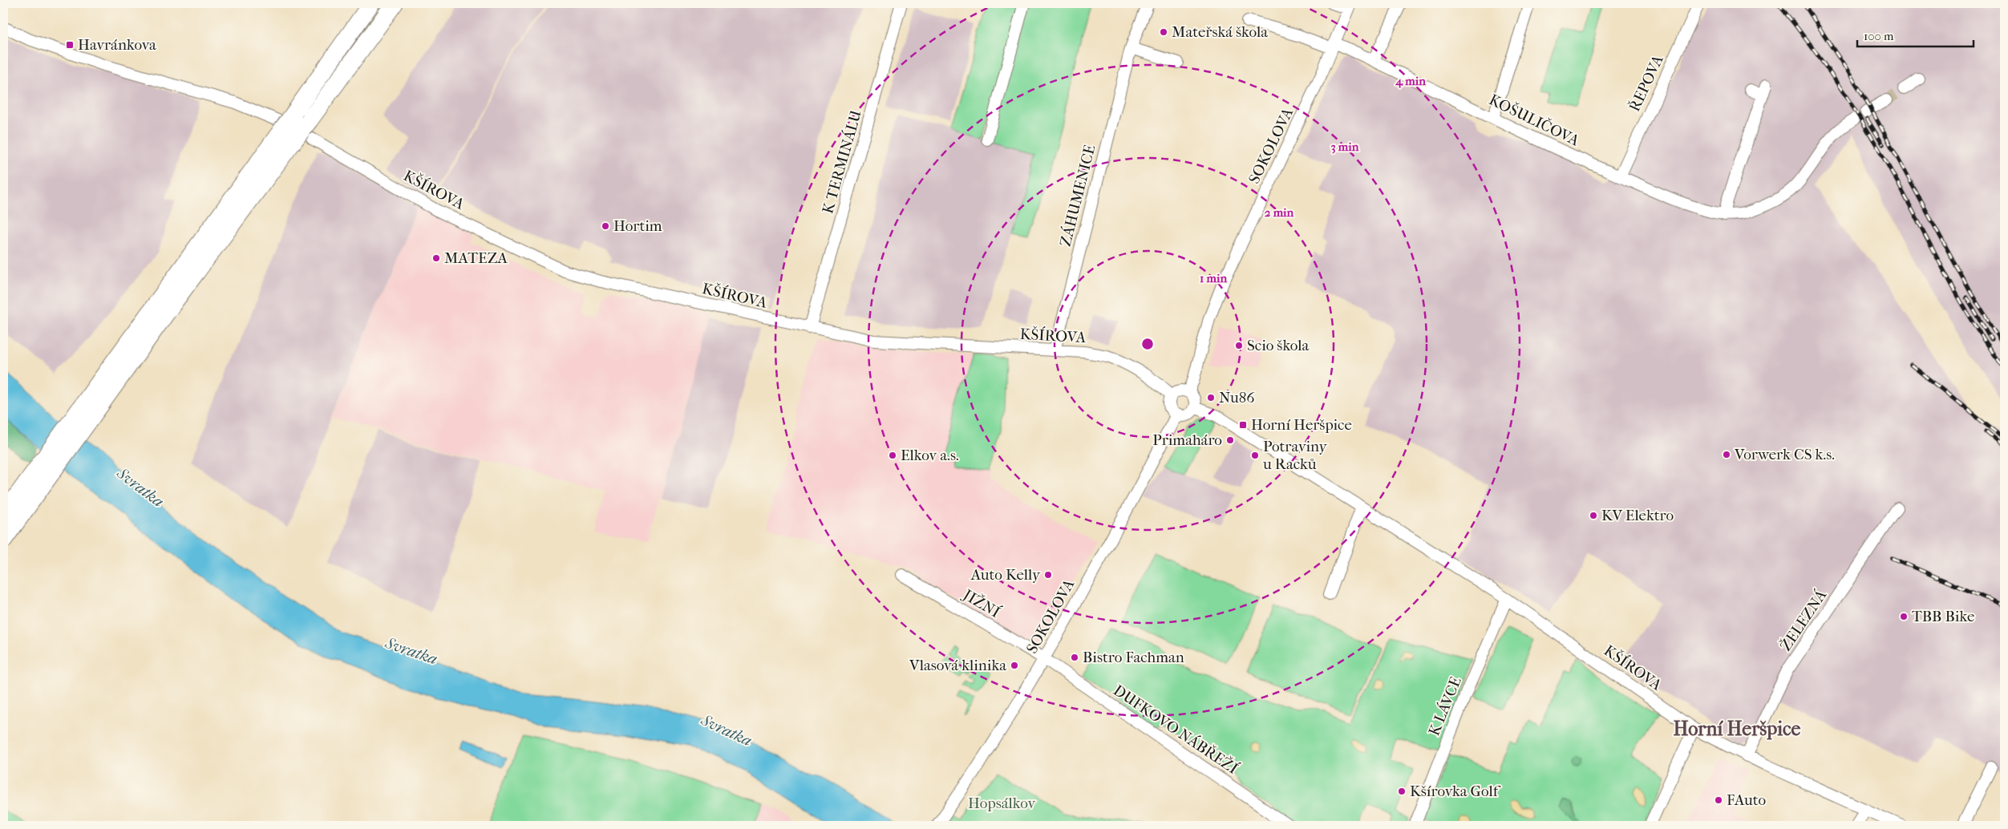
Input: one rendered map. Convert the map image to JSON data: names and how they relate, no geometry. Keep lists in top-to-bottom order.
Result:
{
  "streets": {
    "street": [
      "ŘEPOVA",
      "KOŠULIČOVA",
      "SOKOLOVA",
      "K TERMINÁLU",
      "KŠÍROVA",
      "ZÁHUMENICE",
      "JIŽNÍ",
      "ŽELEZNÁ",
      "K LÁVCE",
      "DUFKOVO NÁBŘEŽÍ"
    ]
  },
  "crossings": [
    ["ŘEPOVA", "KOŠULIČOVA"],
    ["KOŠULIČOVA", "SOKOLOVA"],
    ["SOKOLOVA", "KŠÍROVA"],
    ["SOKOLOVA", "JIŽNÍ"],
    ["SOKOLOVA", "DUFKOVO NÁBŘEŽÍ"],
    ["K TERMINÁLU", "KŠÍROVA"],
    ["KŠÍROVA", "ZÁHUMENICE"],
    ["KŠÍROVA", "ŽELEZNÁ"],
    ["KŠÍROVA", "K LÁVCE"],
    ["JIŽNÍ", "DUFKOVO NÁBŘEŽÍ"]
  ],
  "districts": ["Horní Heršpice"],
  "water": ["Svratka"],
  "parks": ["Hopsálkov"],
  "places": {
    "other": [
      "Mateřská škola",
      "Hortim",
      "MATEZA",
      "Scio škola",
      "Nu86",
      "Primaháro",
      "Vorwerk CS k.s.",
      "Elkov a.s.",
      "Potraviny u Racků",
      "KV Elektro",
      "Auto Kelly",
      "TBB Bike",
      "Bistro Fachman",
      "Vlasová klinika",
      "Kšírovka Golf",
      "FAuto"
    ],
    "transit": ["Havránkova", "Horní Heršpice"]
  },
  "scale_bar": "100 m",
  "rings": [
    "4 min",
    "3 min",
    "2 min",
    "1 min"
  ]
}
